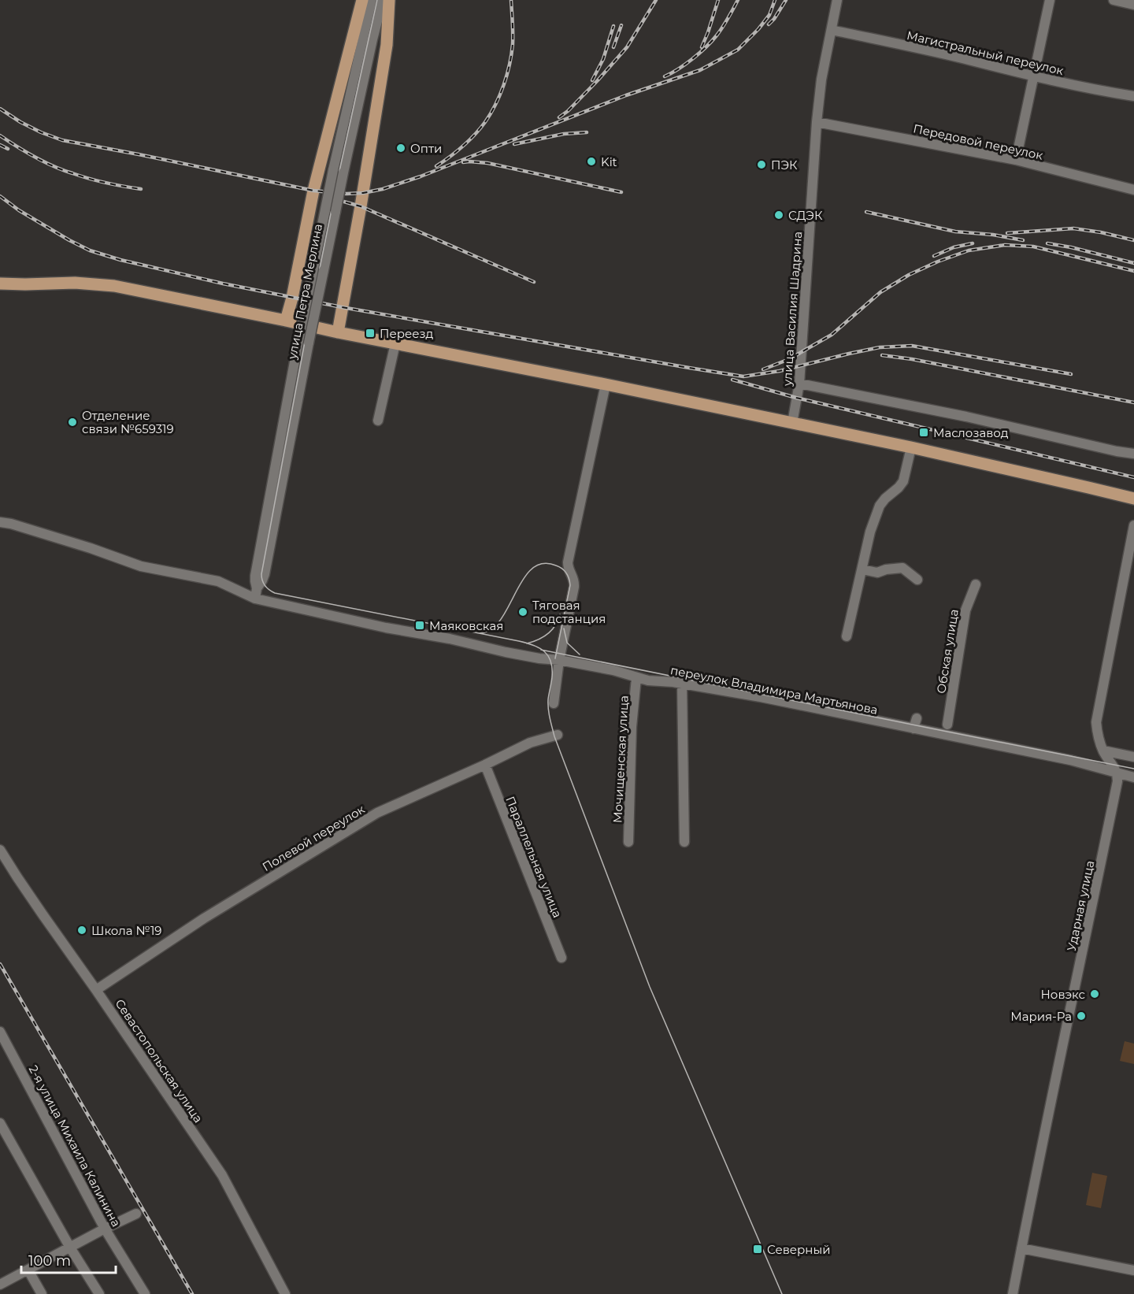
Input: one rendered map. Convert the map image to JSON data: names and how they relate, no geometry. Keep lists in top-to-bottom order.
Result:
{
  "streets": {
    "main road": ["улица Петра Мерлина"],
    "street": [
      "Магистральный переулок",
      "Передовой переулок",
      "улица Василия Шадрина",
      "Обская улица",
      "переулок Владимира Мартьянова",
      "Мочищенская улица",
      "Полевой переулок",
      "Параллельная улица",
      "Ударная улица",
      "Севастопольская улица",
      "2-я улица Михаила Калинина"
    ]
  },
  "crossings": [
    ["Магистральный переулок", "улица Василия Шадрина"],
    ["Передовой переулок", "улица Василия Шадрина"],
    ["улица Петра Мерлина", "переулок Владимира Мартьянова"],
    ["переулок Владимира Мартьянова", "Мочищенская улица"],
    ["переулок Владимира Мартьянова", "Ударная улица"],
    ["Полевой переулок", "Параллельная улица"],
    ["Полевой переулок", "Севастопольская улица"]
  ],
  "places": {
    "other": [
      "Опти",
      "Kit",
      "ПЭК",
      "СДЭК",
      "Отделение связи №659319",
      "Тяговая подстанция",
      "Школа №19",
      "Новэкс",
      "Мария-Ра"
    ],
    "transit": [
      "Переезд",
      "Маслозавод",
      "Маяковская",
      "Северный"
    ]
  },
  "scale_bar": "100 m"
}
